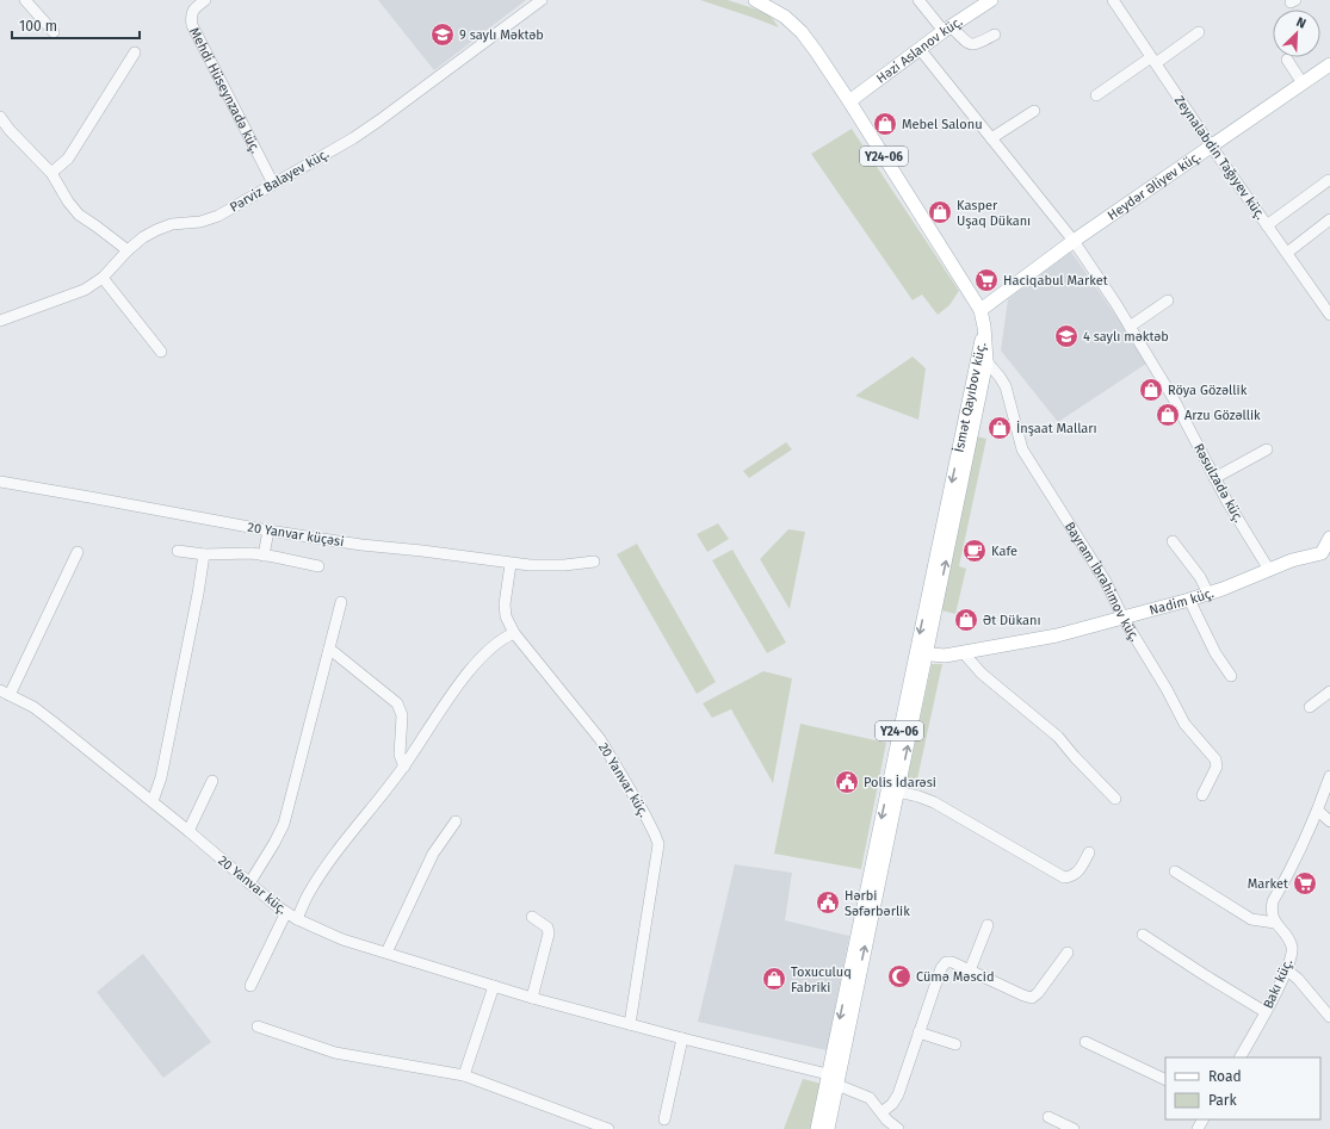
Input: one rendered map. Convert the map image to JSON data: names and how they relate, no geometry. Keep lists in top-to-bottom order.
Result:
{
  "streets": {
    "main road": [
      "Həzi Aslanov küç.",
      "Y24-06",
      "Heydər Əliyev küç.",
      "İsmət Qayıbov küç.",
      "Nadim küç."
    ],
    "street": [
      "Mehdi Hüseynzadə küç.",
      "Zeynalabdin Tağıyev küç.",
      "Pərviz Balayev küç.",
      "Rəsulzadə küç.",
      "20 Yanvar küçəsi",
      "Bayram İbrahimov küç.",
      "20 Yanvar küç.",
      "Bakı küç."
    ]
  },
  "crossings": [
    ["Həzi Aslanov küç.", "Y24-06"],
    ["Həzi Aslanov küç.", "Rəsulzadə küç."],
    ["Mehdi Hüseynzadə küç.", "Pərviz Balayev küç."],
    ["Y24-06", "Heydər Əliyev küç."],
    ["Y24-06", "İsmət Qayıbov küç."],
    ["Zeynalabdin Tağıyev küç.", "Heydər Əliyev küç."],
    ["Heydər Əliyev küç.", "Rəsulzadə küç."],
    ["İsmət Qayıbov küç.", "Bayram İbrahimov küç."],
    ["İsmət Qayıbov küç.", "Nadim küç."],
    ["İsmət Qayıbov küç.", "20 Yanvar küç."],
    ["Rəsulzadə küç.", "Nadim küç."],
    ["20 Yanvar küçəsi", "20 Yanvar küç."],
    ["Bayram İbrahimov küç.", "Nadim küç."]
  ],
  "places": {
    "school or university": ["9 saylı Məktəb", "4 saylı məktəb"],
    "shop": [
      "Mebel Salonu",
      "Kasper Uşaq Dükanı",
      "Röya Gözəllik",
      "Arzu Gözəllik",
      "İnşaat Malları",
      "Ət Dükanı",
      "Toxuculuq Fabriki"
    ],
    "supermarket": ["Haciqabul Market", "Market"],
    "cafe": ["Kafe"],
    "public building": ["Polis İdarəsi", "Hərbi Səfərbərlik"],
    "mosque": ["Cümə Məscid"]
  },
  "legend": ["Road", "Park"],
  "scale_bar": "100 m",
  "north": "top right"
}
